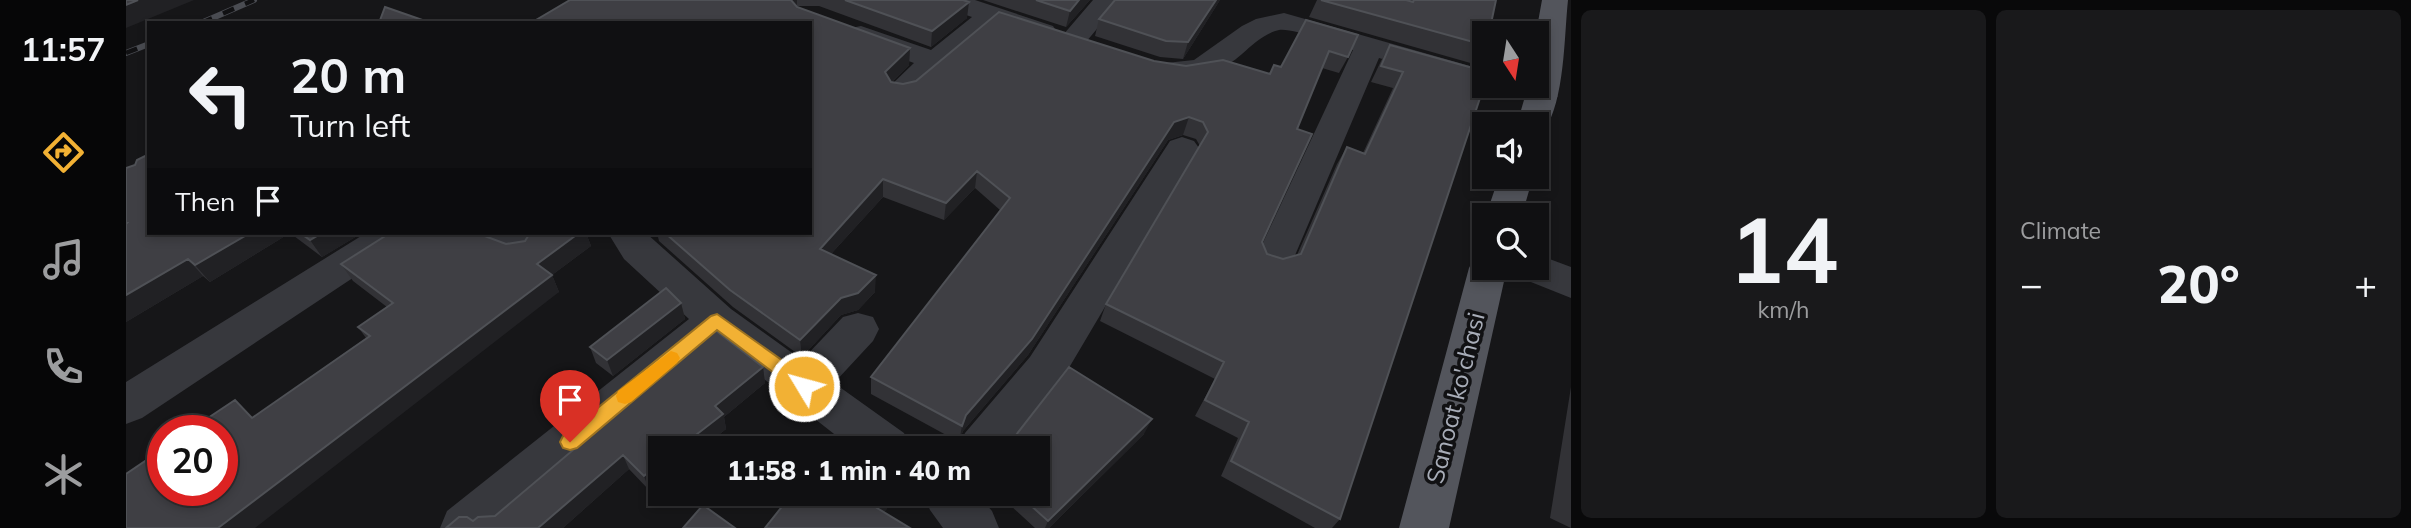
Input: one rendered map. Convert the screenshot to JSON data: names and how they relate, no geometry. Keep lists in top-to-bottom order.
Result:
{
  "streets": {
    "main road": ["Sanoat ko'chasi"]
  },
  "north": "bottom",
  "page": {
    "tabs": "11:57",
    "tile": [
      ["14", "km/h"],
      "Climate"
    ],
    "turn": ["20 m", "Turn left"],
    "then": "Then",
    "heat": ["−", "20°", "+"],
    "limit": "20",
    "trip": "11:58 · 1 min · 40 m"
  }
}
